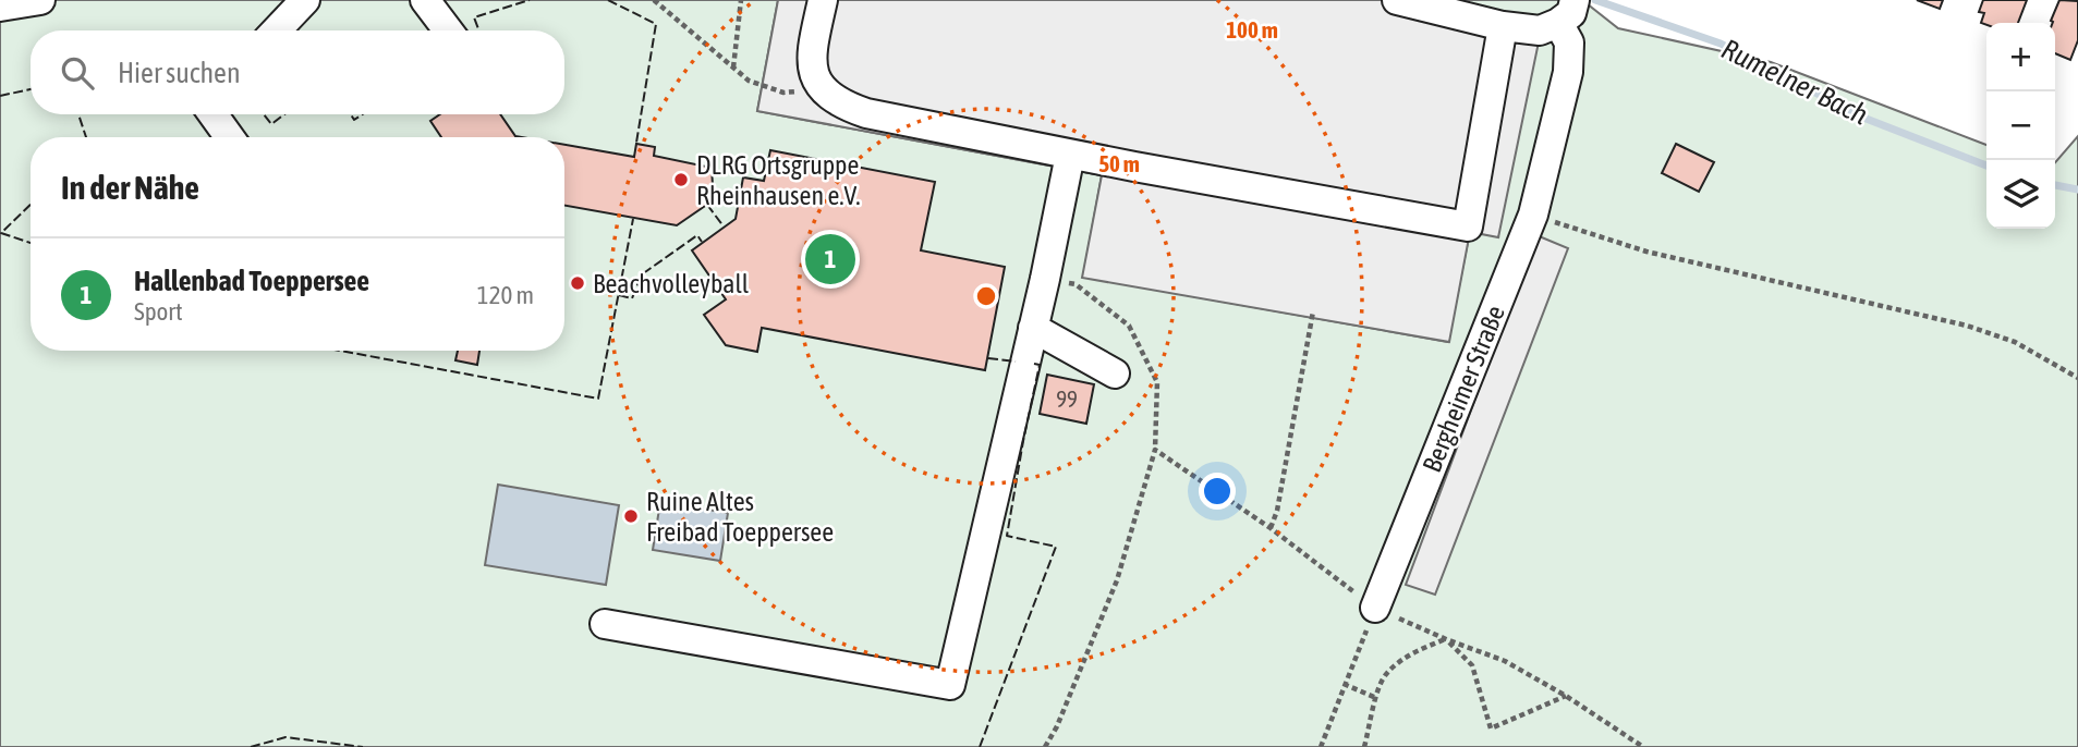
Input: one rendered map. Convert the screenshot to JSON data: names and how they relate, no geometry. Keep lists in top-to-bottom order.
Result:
{
  "streets": {
    "lane": ["Bergheimer Straße"]
  },
  "water": ["Rumelner Bach"],
  "places": ["DLRG Ortsgruppe Rheinhausen e.V.", "Beachvolleyball", "Ruine Altes Freibad Toeppersee"],
  "house_numbers": ["99"],
  "page": {
    "map_buttons": ["+", "−"],
    "search": "Hier suchen",
    "heading": "In der Nähe",
    "pins": "1",
    "list": [
      {
        "mark": "1",
        "name": "Hallenbad Toeppersee",
        "note": "Sport",
        "value": "120 m"
      }
    ]
  },
  "rings": ["100 m", "50 m"]
}
